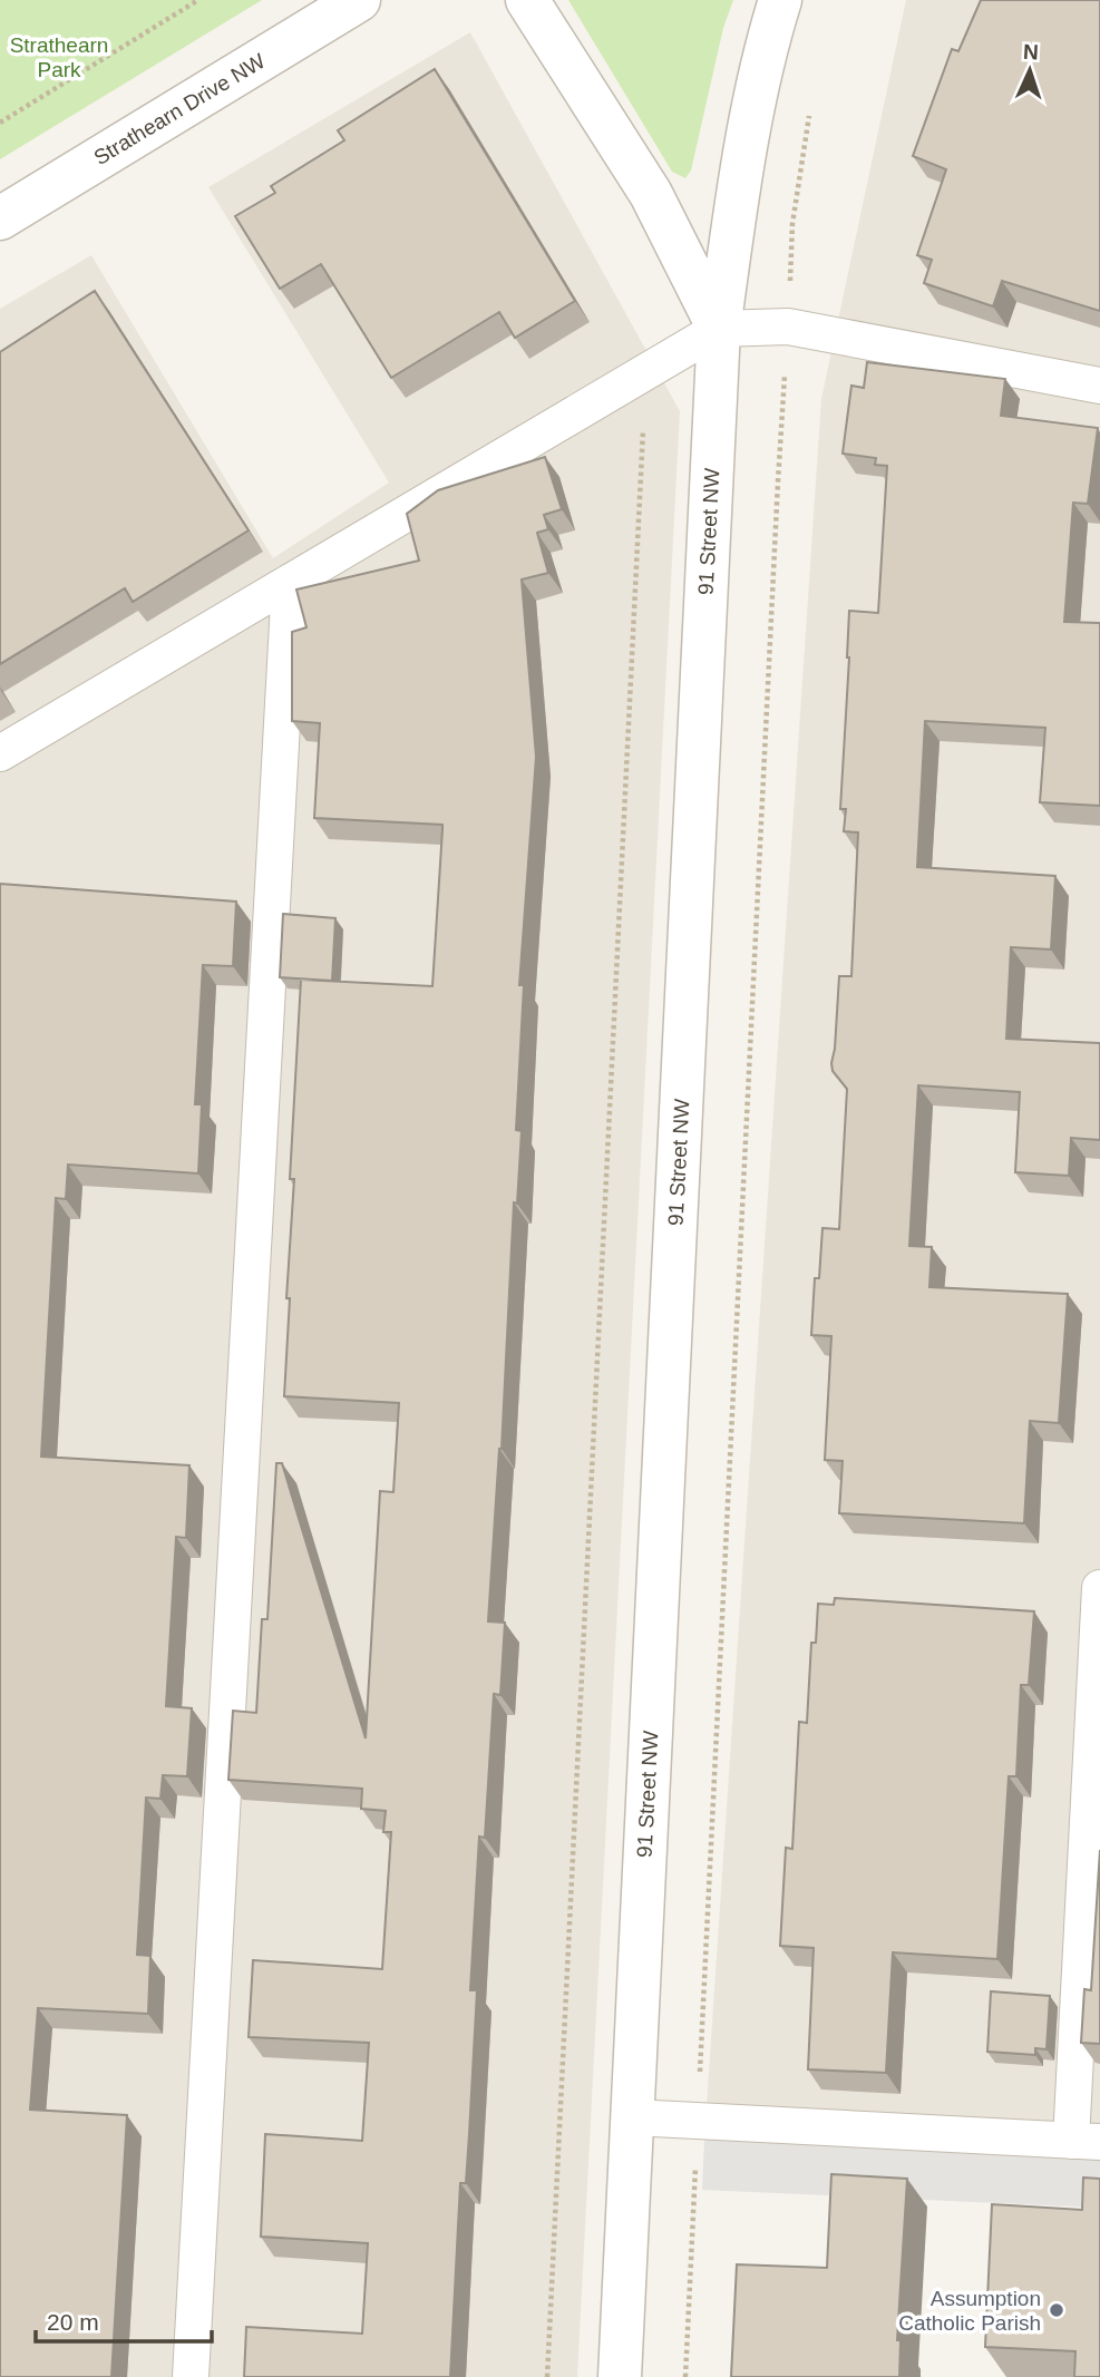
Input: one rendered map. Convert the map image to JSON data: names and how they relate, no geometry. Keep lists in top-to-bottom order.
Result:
{
  "streets": {
    "street": ["Strathearn Drive NW", "91 Street NW"]
  },
  "parks": ["Strathearn Park"],
  "places": ["Assumption Catholic Parish"],
  "scale_bar": "20 m",
  "north": "top"
}
